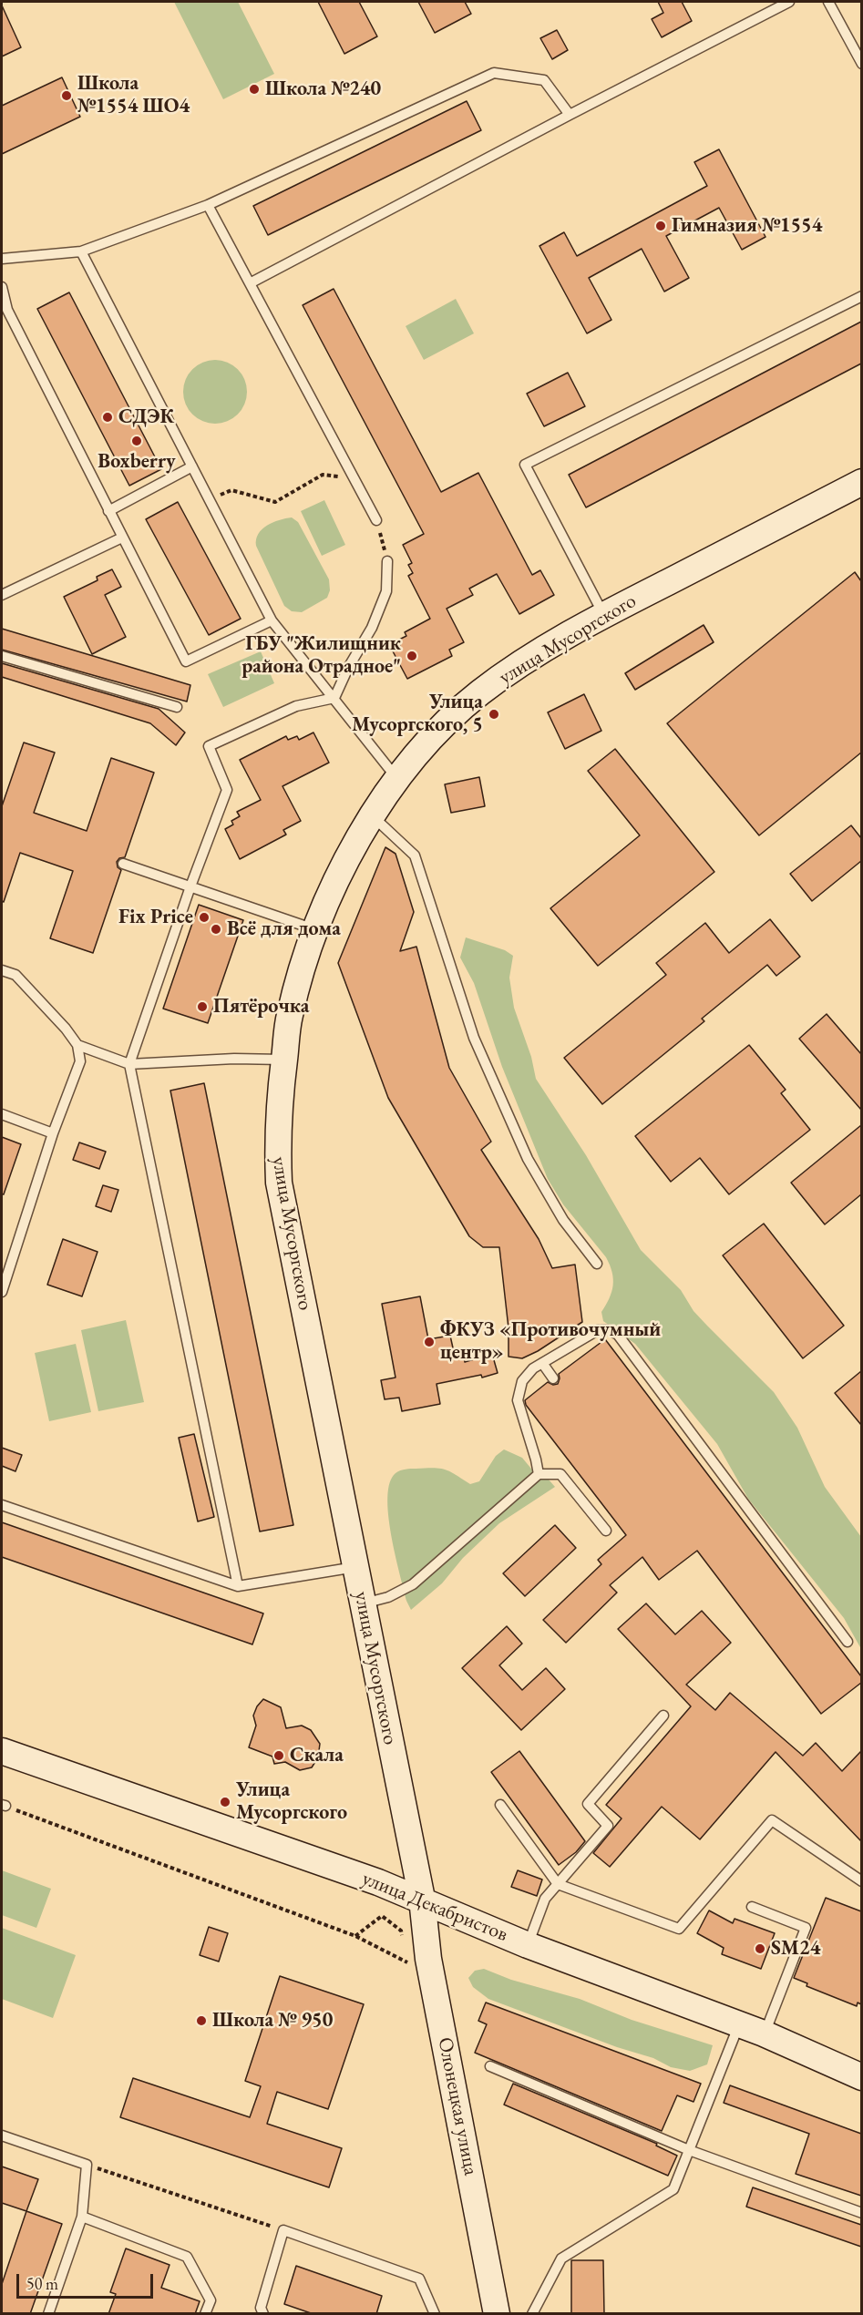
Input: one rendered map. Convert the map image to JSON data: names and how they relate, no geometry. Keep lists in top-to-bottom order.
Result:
{
  "streets": {
    "street": ["улица Мусоргского", "улица Декабристов", "Олонецкая улица"]
  },
  "crossings": [
    ["улица Мусоргского", "улица Декабристов"],
    ["улица Мусоргского", "Олонецкая улица"],
    ["улица Декабристов", "Олонецкая улица"]
  ],
  "places": [
    "Школа №240",
    "Школа №1554 ШО4",
    "Гимназия №1554",
    "СДЭК",
    "Boxberry",
    "ГБУ \"Жилищник района Отрадное\"",
    "Улица Мусоргского, 5",
    "Fix Price",
    "Всё для дома",
    "Пятёрочка",
    "ФКУЗ «Противочумный центр»",
    "Скала",
    "Улица Мусоргского",
    "SM24",
    "Школа № 950"
  ],
  "scale_bar": "50 m"
}
